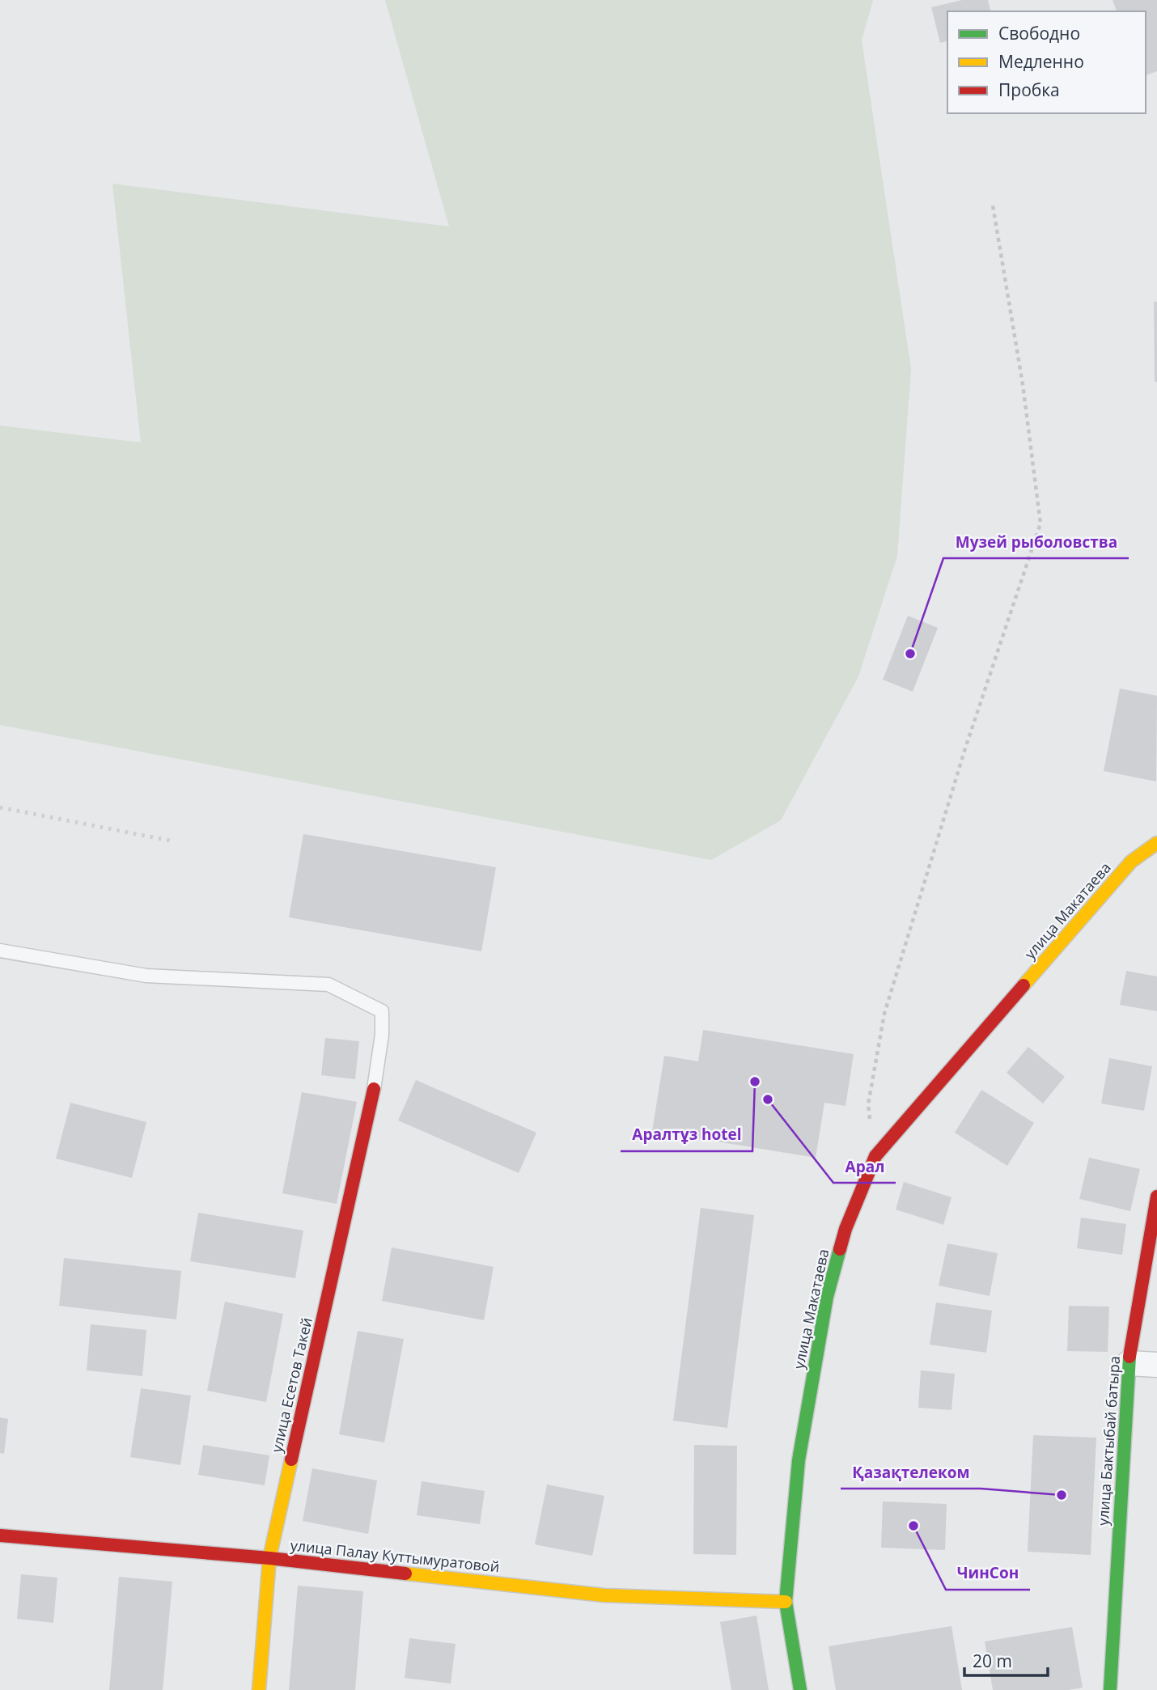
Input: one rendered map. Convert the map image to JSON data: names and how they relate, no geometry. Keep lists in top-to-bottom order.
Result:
{
  "streets": {
    "street": [
      "улица Макатаева",
      "улица Есетов Такей",
      "улица Бактыбай батыра",
      "улица Палау Куттымуратовой"
    ]
  },
  "crossings": [
    ["улица Макатаева", "улица Палау Куттымуратовой"],
    ["улица Есетов Такей", "улица Палау Куттымуратовой"]
  ],
  "places": [
    "Музей рыболовства",
    "Аралтұз hotel",
    "Арал",
    "Қазақтелеком",
    "ЧинСон"
  ],
  "legend": ["Свободно", "Медленно", "Пробка"],
  "scale_bar": "20 m"
}
